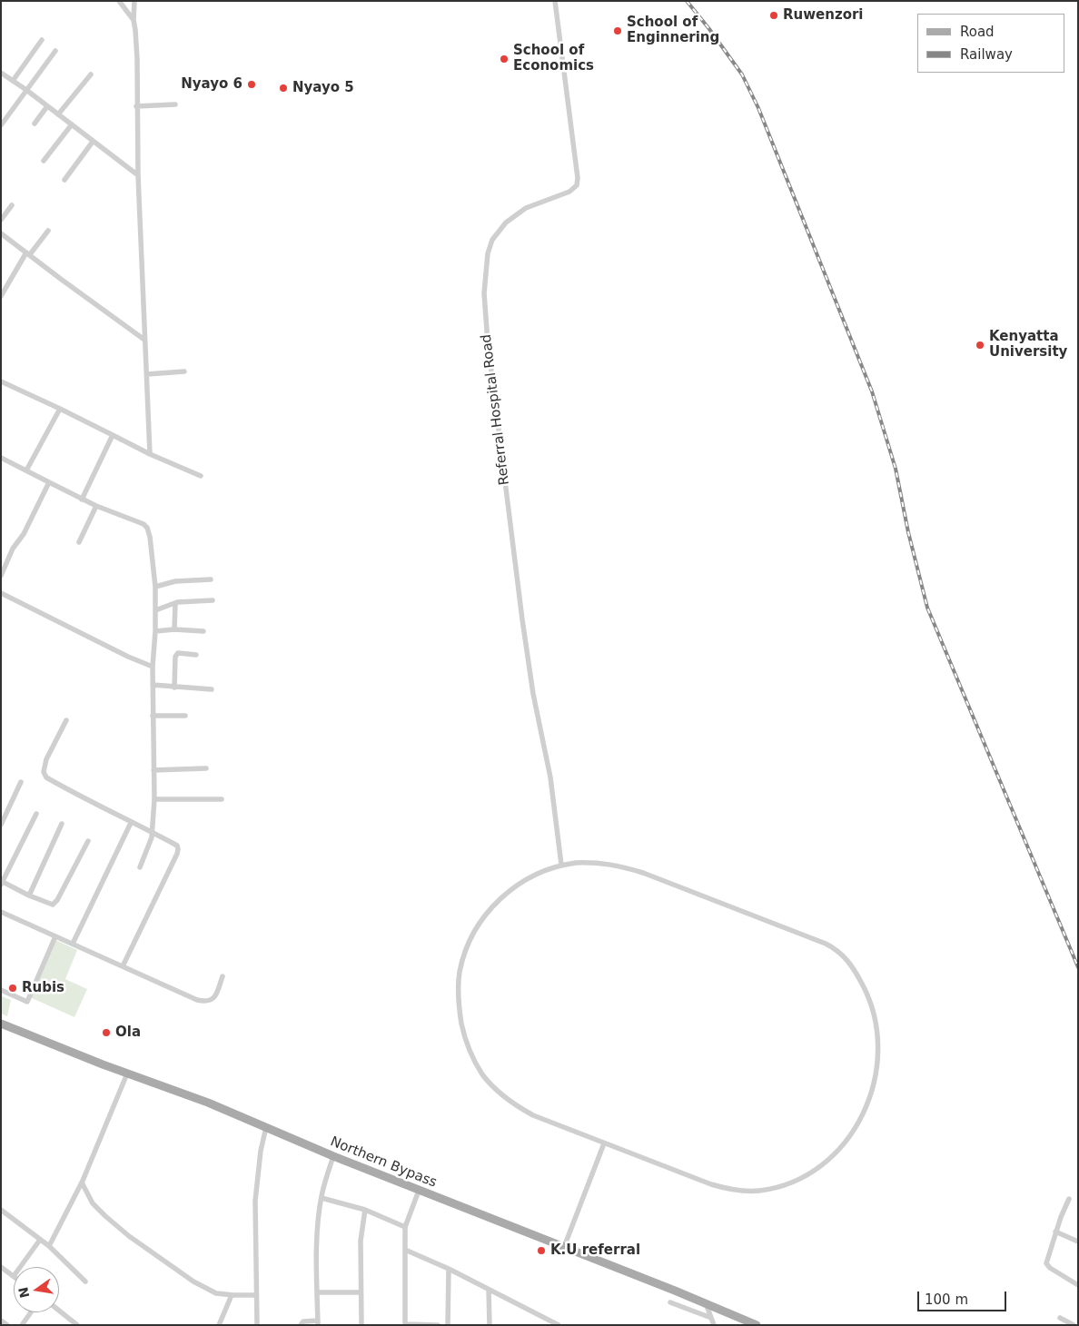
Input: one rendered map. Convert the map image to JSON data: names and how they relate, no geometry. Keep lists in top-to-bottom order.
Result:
{
  "streets": {
    "main road": ["Northern Bypass"],
    "street": ["Referral Hospital Road"]
  },
  "places": [
    "Ruwenzori",
    "School of Enginnering",
    "School of Economics",
    "Nyayo 6",
    "Nyayo 5",
    "Kenyatta University",
    "Rubis",
    "Ola",
    "K.U referral"
  ],
  "legend": ["Road", "Railway"],
  "scale_bar": "100 m",
  "north": "left"
}
